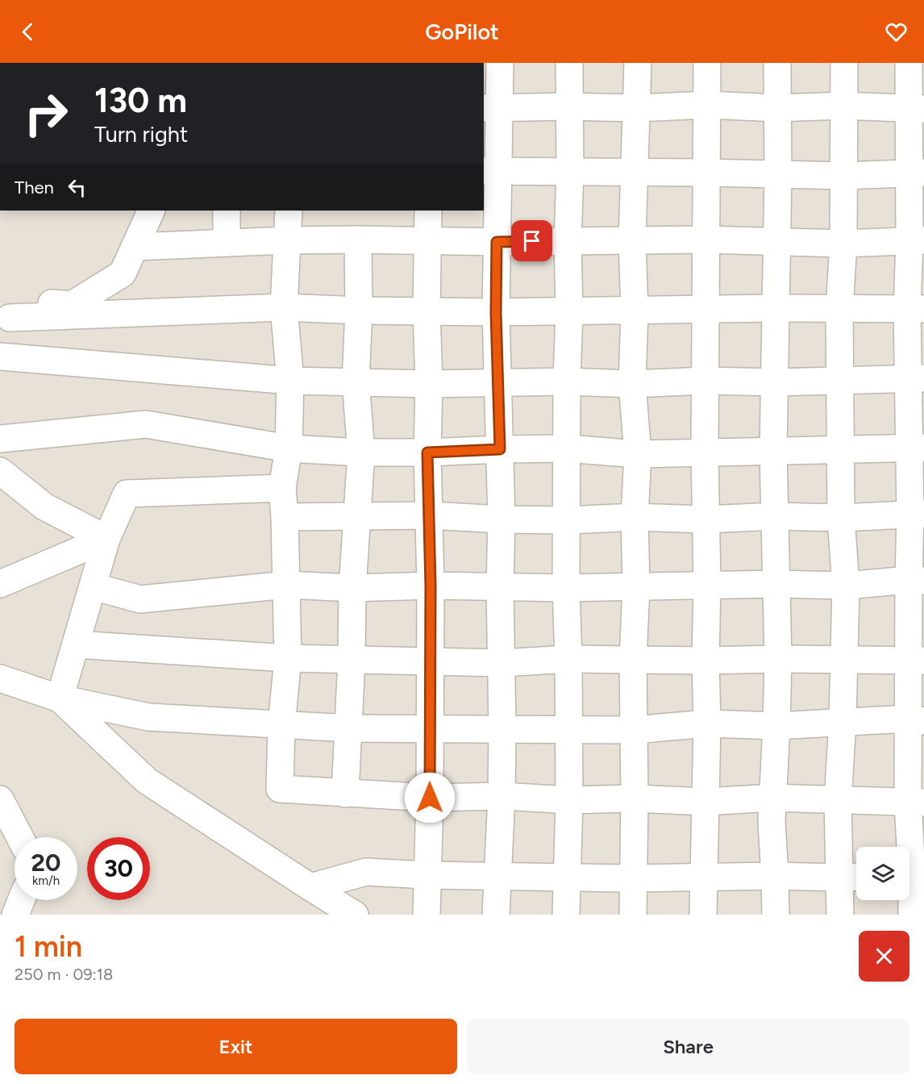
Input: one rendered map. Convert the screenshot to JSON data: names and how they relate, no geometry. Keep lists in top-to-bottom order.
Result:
{
  "page": {
    "header": "GoPilot",
    "turn": ["130 m", "Turn right"],
    "then": "Then",
    "speed": "20 km/h",
    "limit": "30",
    "heading": ["1 min", "250 m · 09:18"],
    "buttons": ["Exit", "Share"]
  }
}
